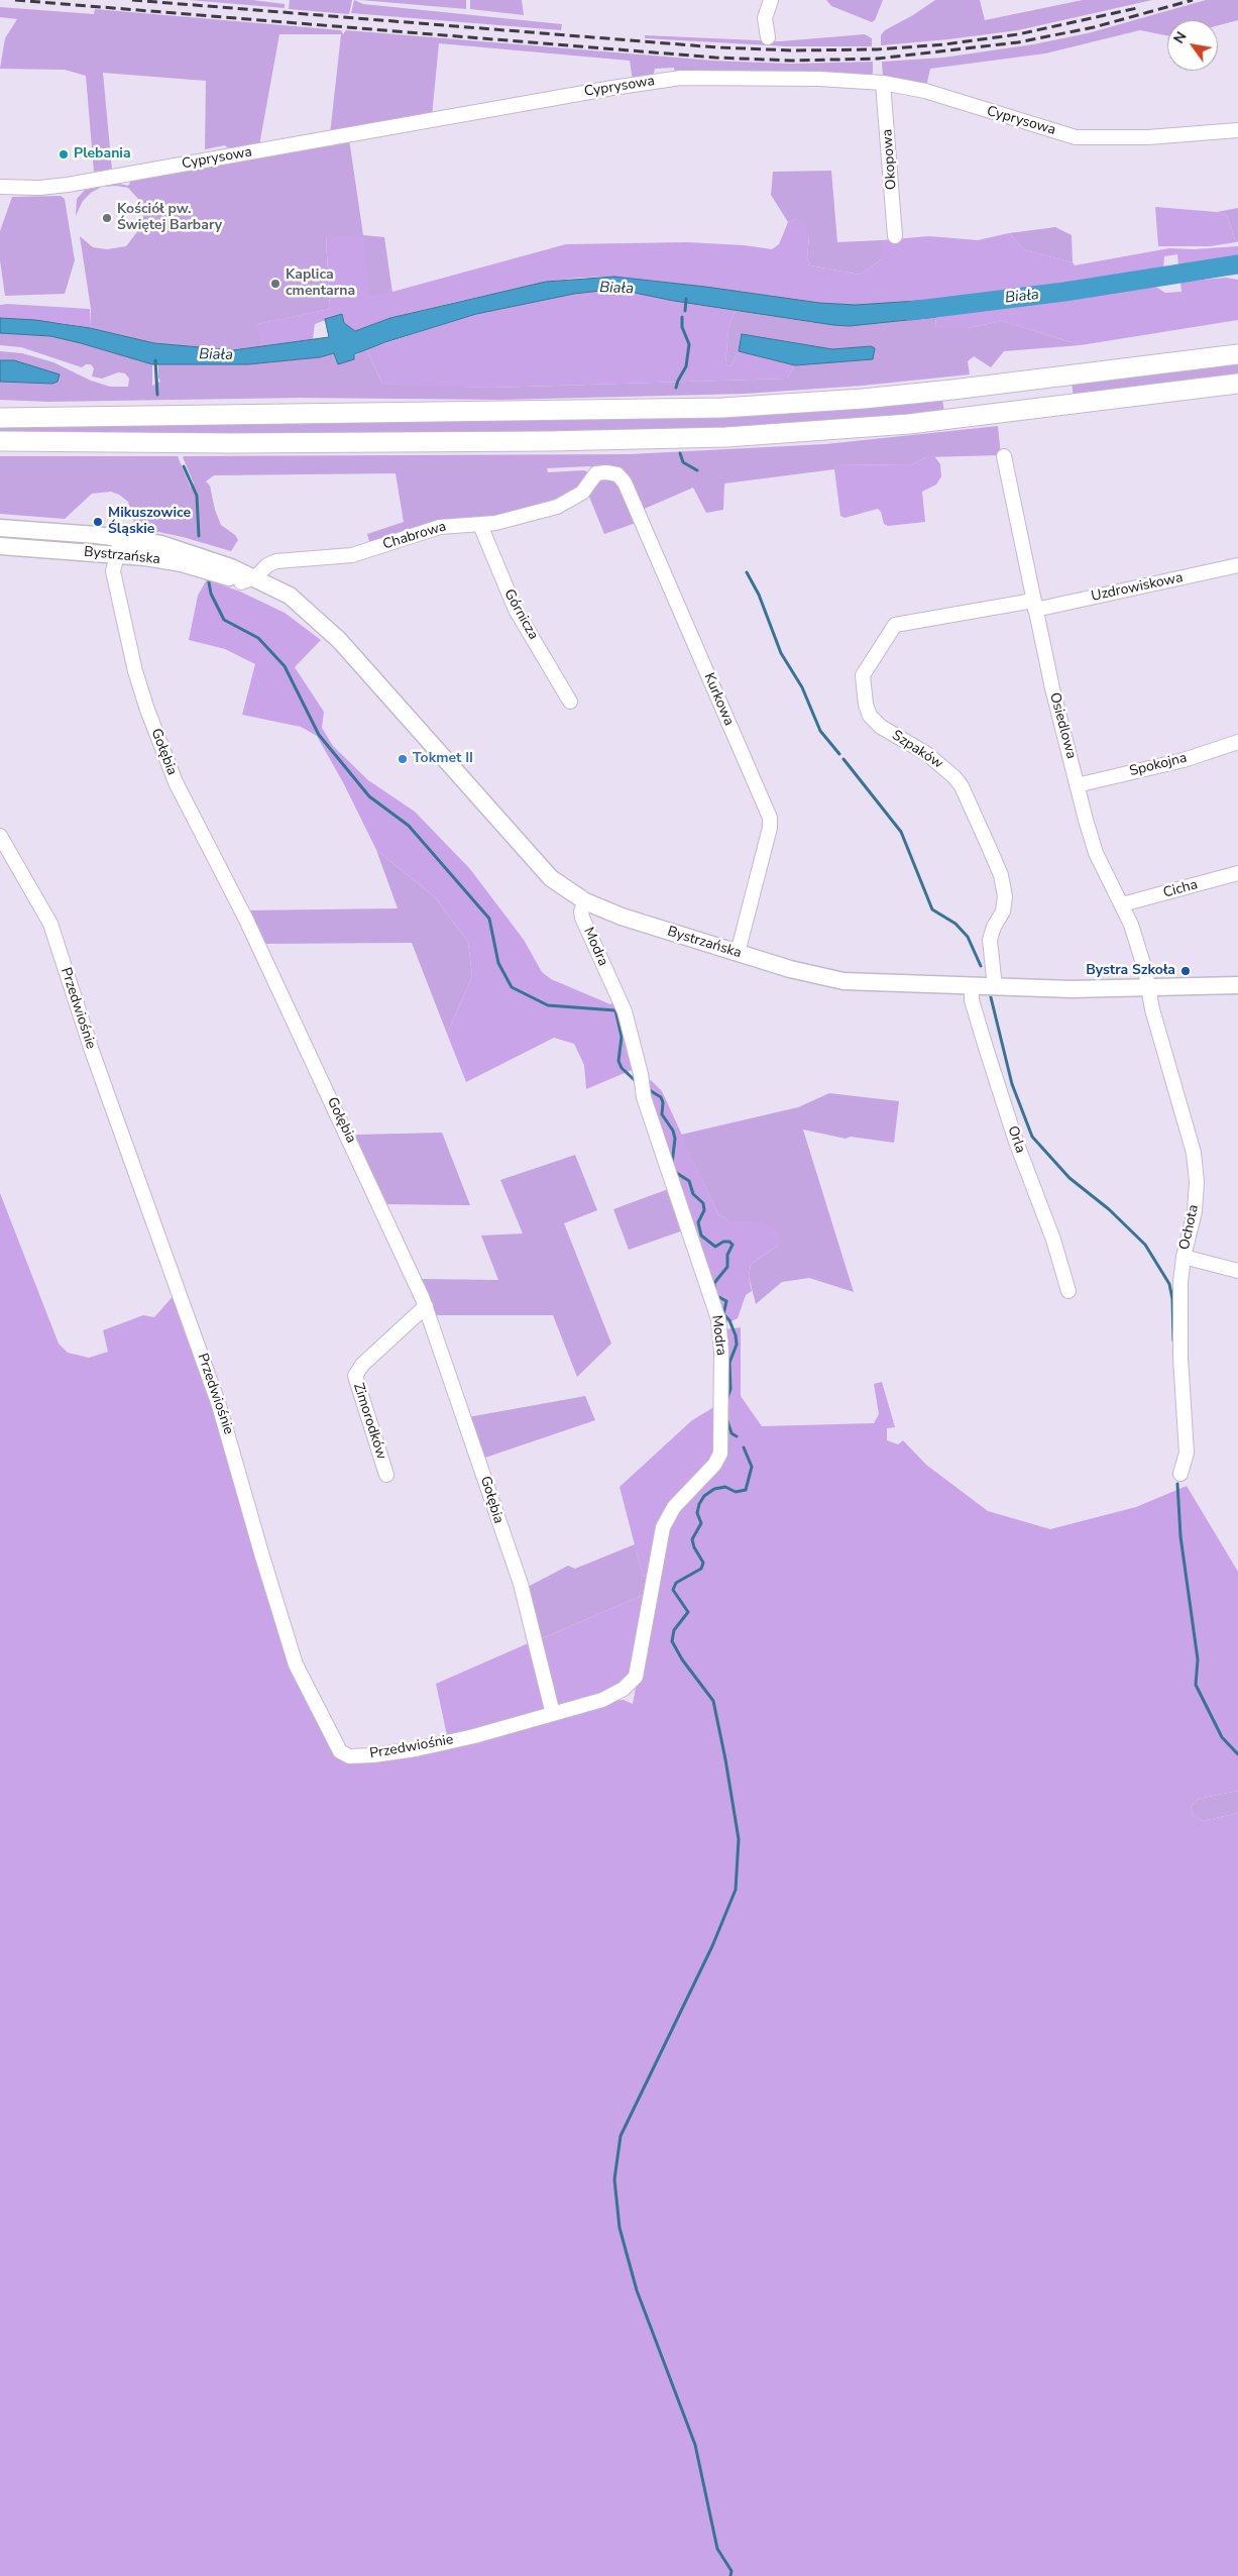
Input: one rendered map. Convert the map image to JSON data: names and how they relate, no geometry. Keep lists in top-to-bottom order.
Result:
{
  "streets": {
    "main road": ["Bystrzańska"],
    "street": [
      "Cyprysowa",
      "Okopowa",
      "Chabrowa",
      "Uzdrowiskowa",
      "Górnicza",
      "Kurkowa",
      "Osiedlowa",
      "Szpaków",
      "Gołębia",
      "Spokojna",
      "Cicha",
      "Modra",
      "Przedwiośnie",
      "Orla",
      "Ochota",
      "Zimorodków"
    ]
  },
  "crossings": [
    ["Cyprysowa", "Okopowa"],
    ["Chabrowa", "Bystrzańska"],
    ["Chabrowa", "Górnicza"],
    ["Chabrowa", "Kurkowa"],
    ["Bystrzańska", "Kurkowa"],
    ["Bystrzańska", "Osiedlowa"],
    ["Bystrzańska", "Szpaków"],
    ["Bystrzańska", "Gołębia"],
    ["Bystrzańska", "Modra"],
    ["Bystrzańska", "Orla"],
    ["Bystrzańska", "Ochota"],
    ["Uzdrowiskowa", "Osiedlowa"],
    ["Uzdrowiskowa", "Szpaków"],
    ["Osiedlowa", "Spokojna"],
    ["Osiedlowa", "Cicha"],
    ["Osiedlowa", "Ochota"],
    ["Gołębia", "Modra"],
    ["Gołębia", "Przedwiośnie"],
    ["Gołębia", "Zimorodków"],
    ["Modra", "Przedwiośnie"]
  ],
  "water": ["Biała"],
  "places": [
    "Plebania",
    "Kościół pw. Świętej Barbary",
    "Kaplica cmentarna",
    "Mikuszowice Śląskie",
    "Tokmet II",
    "Bystra Szkoła"
  ],
  "north": "top left"
}
